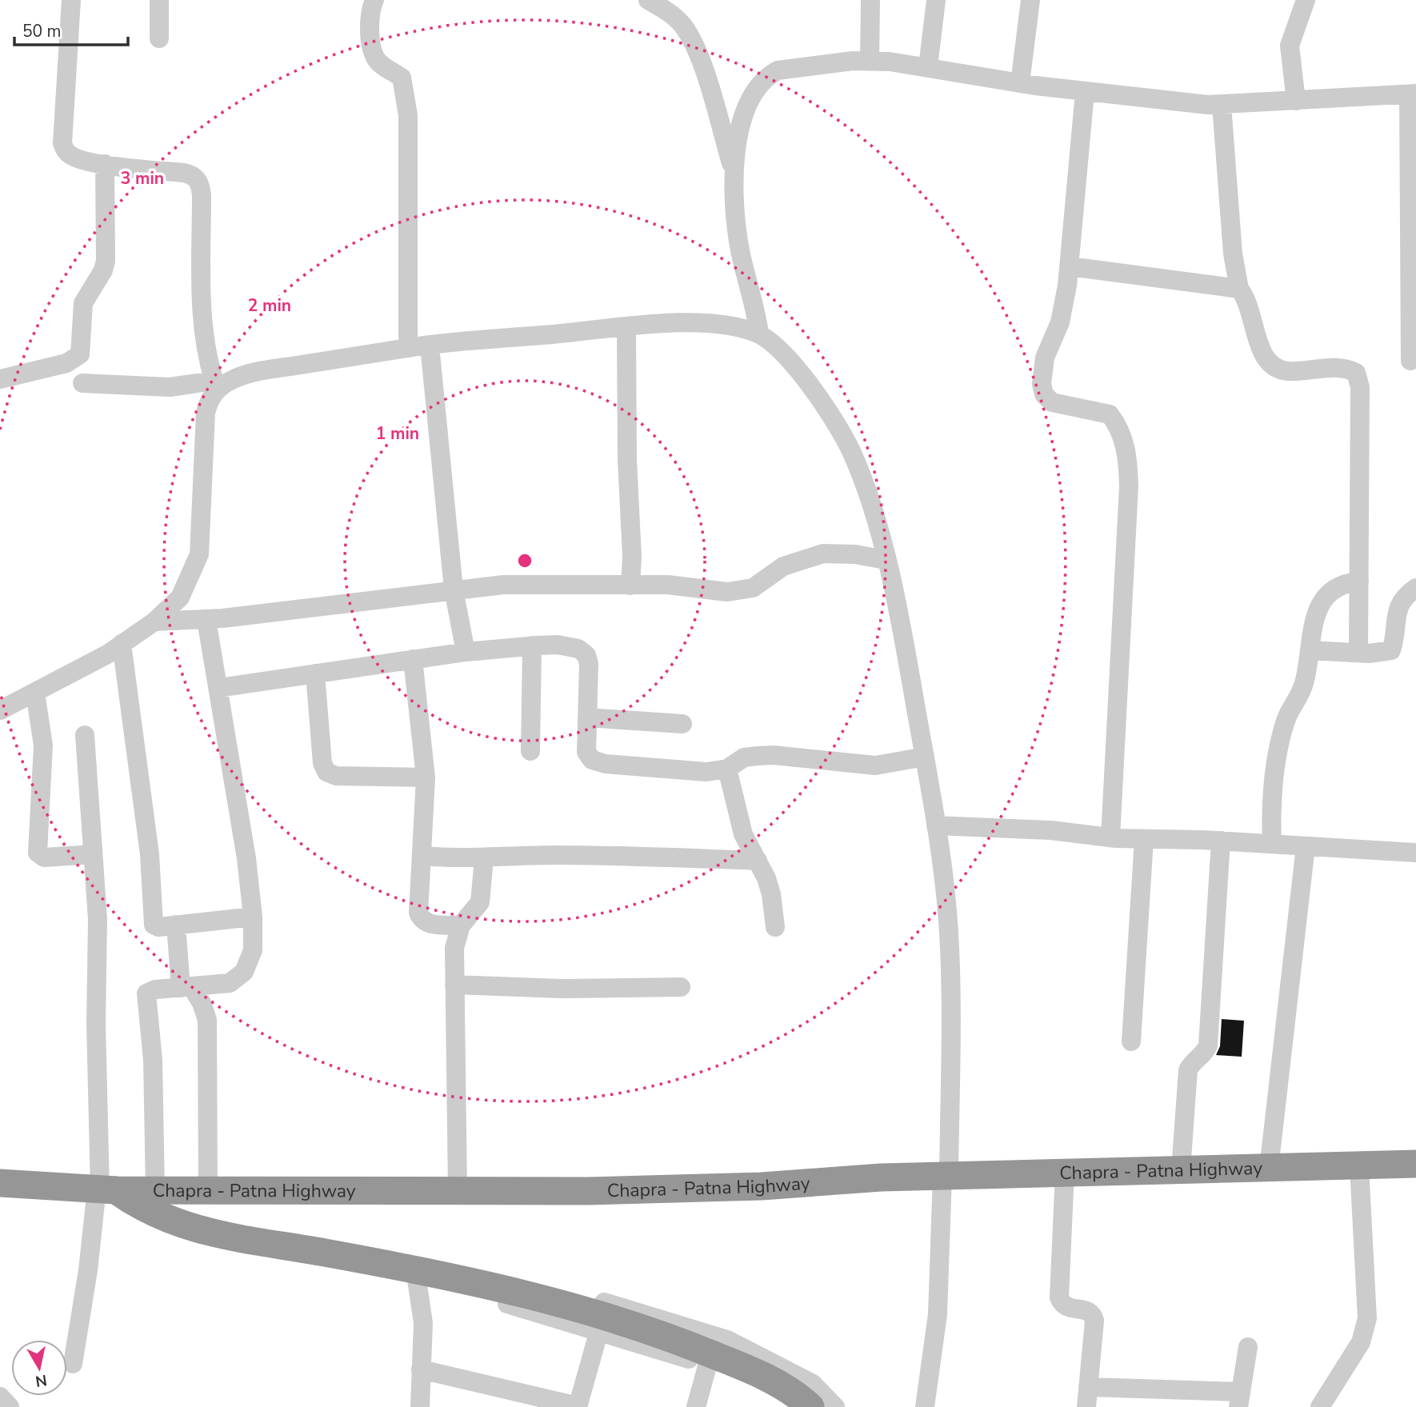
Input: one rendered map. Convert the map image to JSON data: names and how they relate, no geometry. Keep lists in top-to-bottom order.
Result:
{
  "streets": {
    "highway": ["Chapra - Patna Highway"]
  },
  "scale_bar": "50 m",
  "north": "bottom",
  "rings": ["3 min", "2 min", "1 min"]
}
